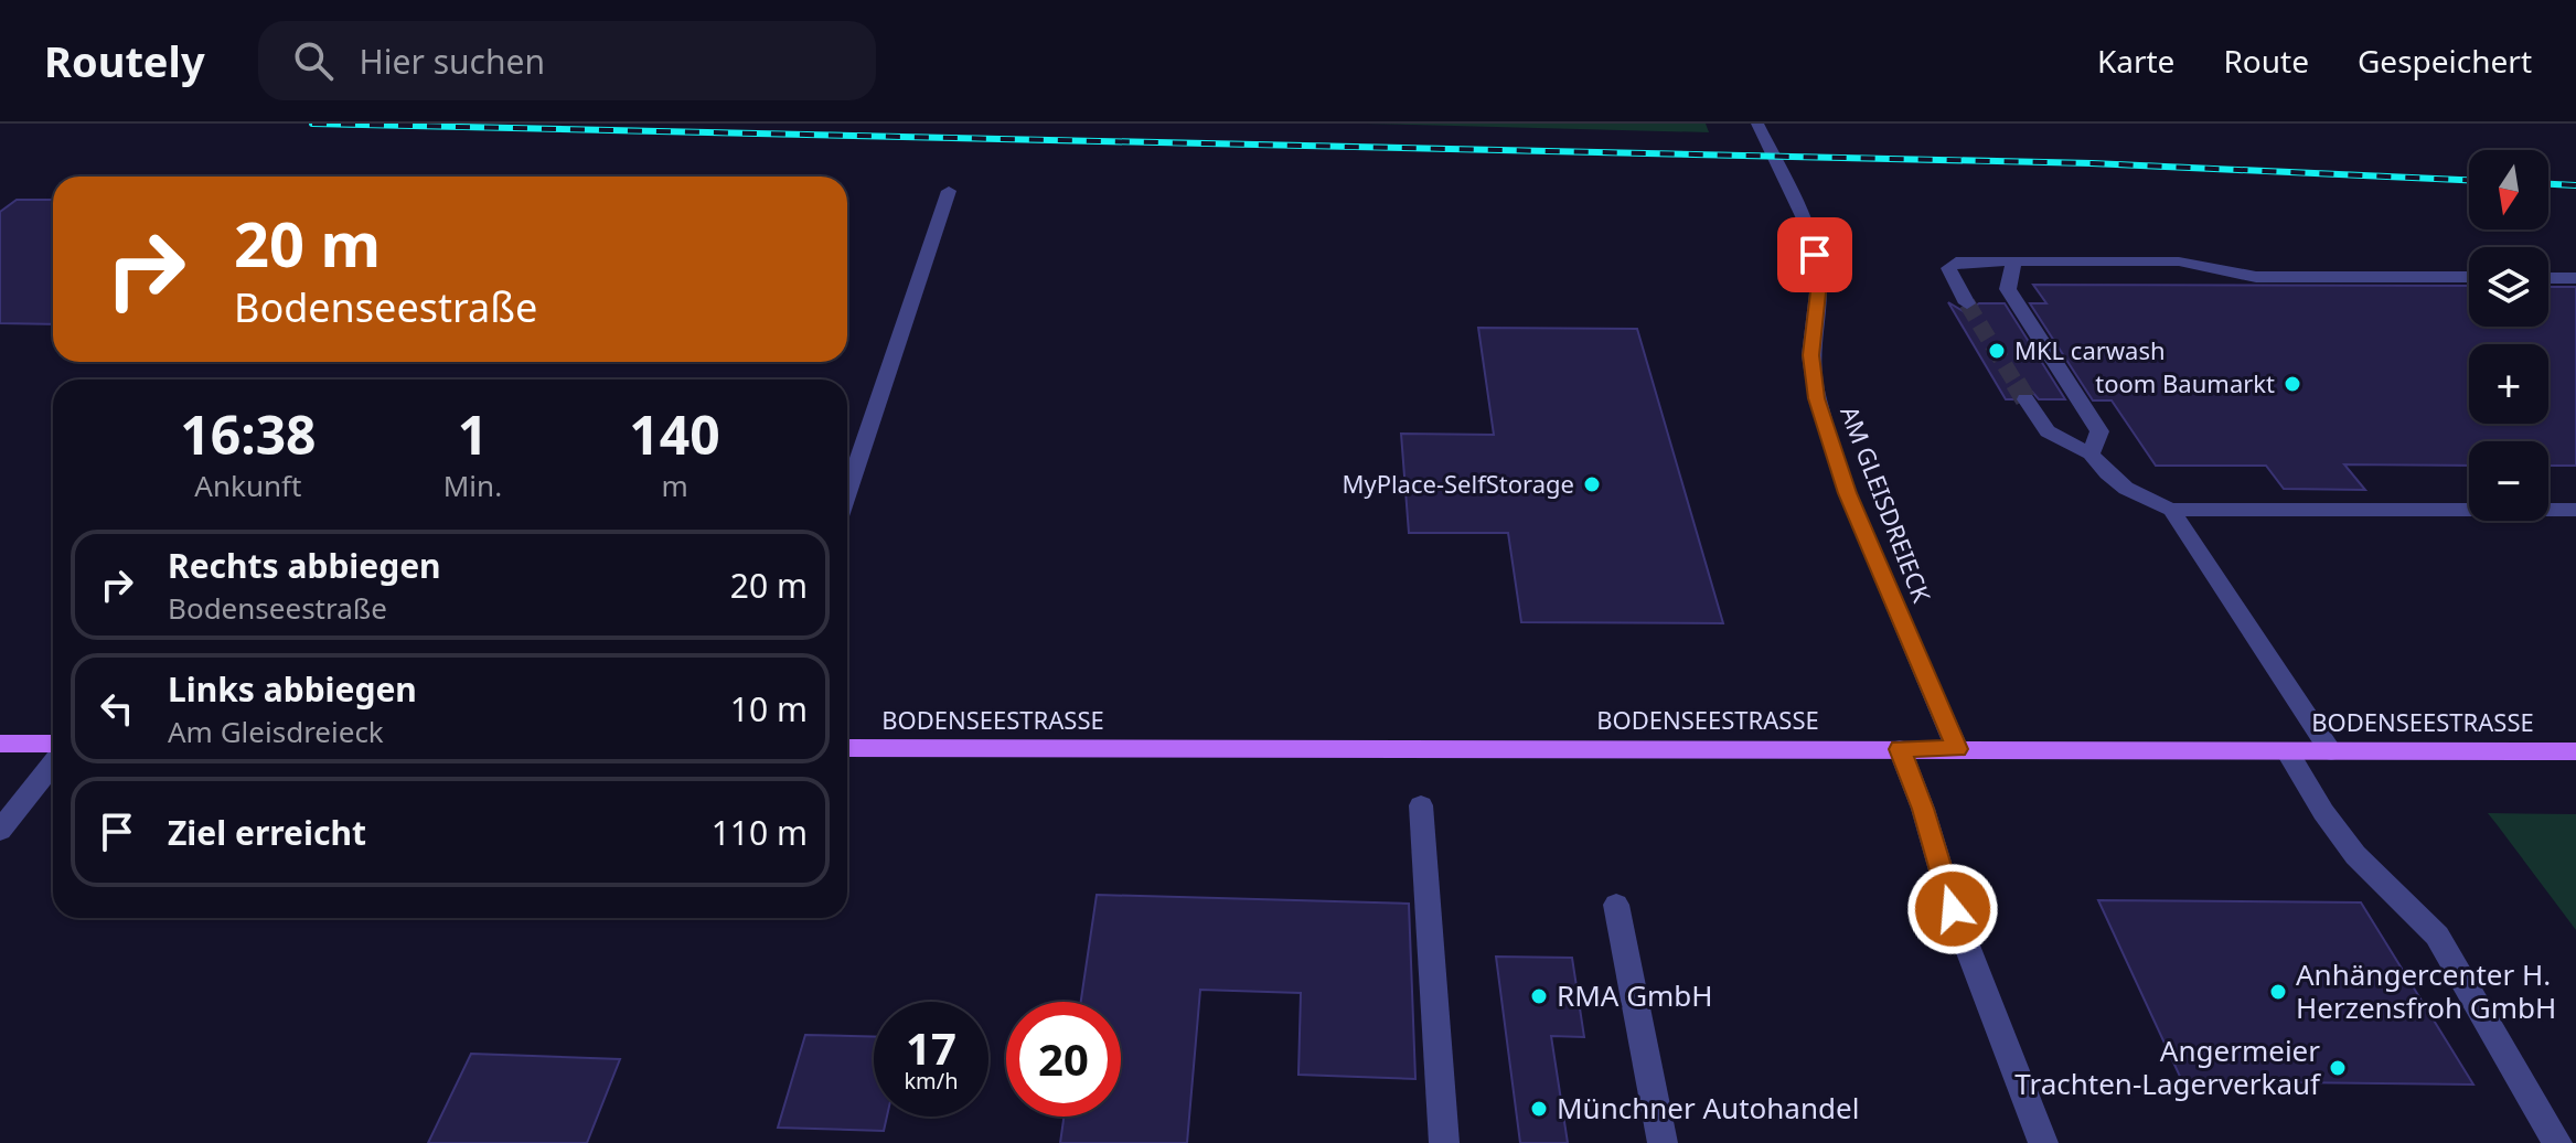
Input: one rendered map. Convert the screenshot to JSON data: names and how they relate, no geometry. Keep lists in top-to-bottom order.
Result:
{
  "streets": {
    "main road": ["BODENSEESTRASSE"],
    "street": ["AM GLEISDREIECK"]
  },
  "crossings": [
    ["AM GLEISDREIECK", "BODENSEESTRASSE"]
  ],
  "places": [
    "MKL carwash",
    "toom Baumarkt",
    "MyPlace-SelfStorage",
    "Anhängercenter H. Herzensfroh GmbH",
    "RMA GmbH",
    "Angermeier Trachten-Lagerverkauf",
    "Münchner Autohandel"
  ],
  "north": "bottom",
  "page": {
    "header": "Routely",
    "search": "Hier suchen",
    "nav": ["Karte", "Route", "Gespeichert"],
    "map_buttons": ["+", "−"],
    "turn": ["20 m", "Bodenseestraße"],
    "eta": [
      "16:38",
      "Ankunft",
      "1",
      "Min.",
      "140",
      "m"
    ],
    "list": [
      {
        "name": "Rechts abbiegen",
        "note": "Bodenseestraße",
        "value": "20 m"
      },
      {
        "name": "Links abbiegen",
        "note": "Am Gleisdreieck",
        "value": "10 m"
      },
      {
        "name": "Ziel erreicht",
        "value": "110 m"
      }
    ],
    "speed": "17 km/h",
    "limit": "20"
  }
}
